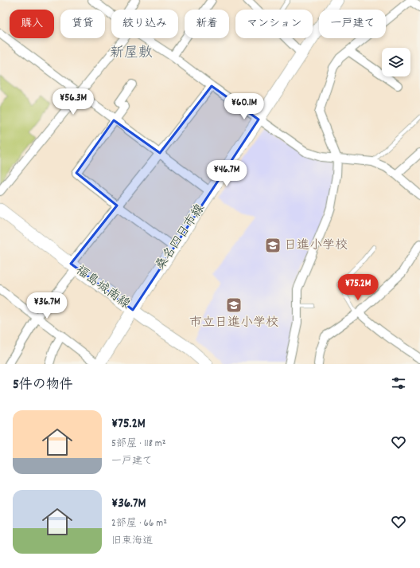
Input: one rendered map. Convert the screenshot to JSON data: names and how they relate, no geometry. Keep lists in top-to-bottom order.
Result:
{
  "streets": {
    "main road": ["桑名四日市線", "福島城南線"]
  },
  "crossings": [
    ["桑名四日市線", "福島城南線"]
  ],
  "districts": ["新屋敷"],
  "places": {
    "school or university": ["日進小学校", "市立日進小学校"]
  },
  "page": {
    "chip": [
      "購入",
      "賃貸",
      "絞り込み",
      "新着",
      "マンション",
      "一戸建て"
    ],
    "price": [
      "¥56.3M",
      "¥60.1M",
      "¥46.7M",
      "¥75.2M",
      "¥36.7M"
    ],
    "heading": "5件の物件",
    "list": [
      {
        "name": "¥75.2M",
        "note": "5部屋 · 118 m² · 一戸建て"
      },
      {
        "name": "¥36.7M",
        "note": "2部屋 · 66 m² · 旧東海道"
      }
    ]
  }
}
